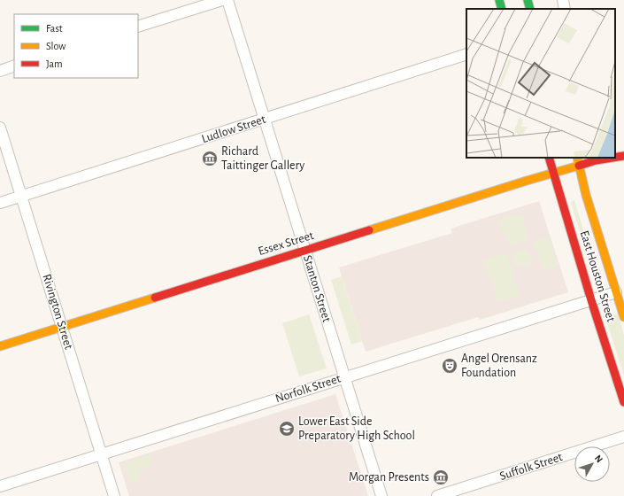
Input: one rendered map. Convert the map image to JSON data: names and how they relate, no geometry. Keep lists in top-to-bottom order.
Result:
{
  "streets": {
    "main road": ["Essex Street", "East Houston Street"],
    "street": [
      "Ludlow Street",
      "Stanton Street",
      "Rivington Street",
      "Norfolk Street",
      "Suffolk Street"
    ]
  },
  "crossings": [
    ["Ludlow Street", "Stanton Street"],
    ["Ludlow Street", "Rivington Street"],
    ["Essex Street", "East Houston Street"],
    ["Essex Street", "Stanton Street"],
    ["Essex Street", "Rivington Street"],
    ["East Houston Street", "Norfolk Street"],
    ["Stanton Street", "Norfolk Street"],
    ["Rivington Street", "Norfolk Street"]
  ],
  "places": {
    "museum": ["Richard Taittinger Gallery", "Morgan Presents"],
    "theatre": ["Angel Orensanz Foundation"],
    "school or university": ["Lower East Side Preparatory High School"]
  },
  "legend": ["Fast", "Slow", "Jam"],
  "north": "top right"
}
